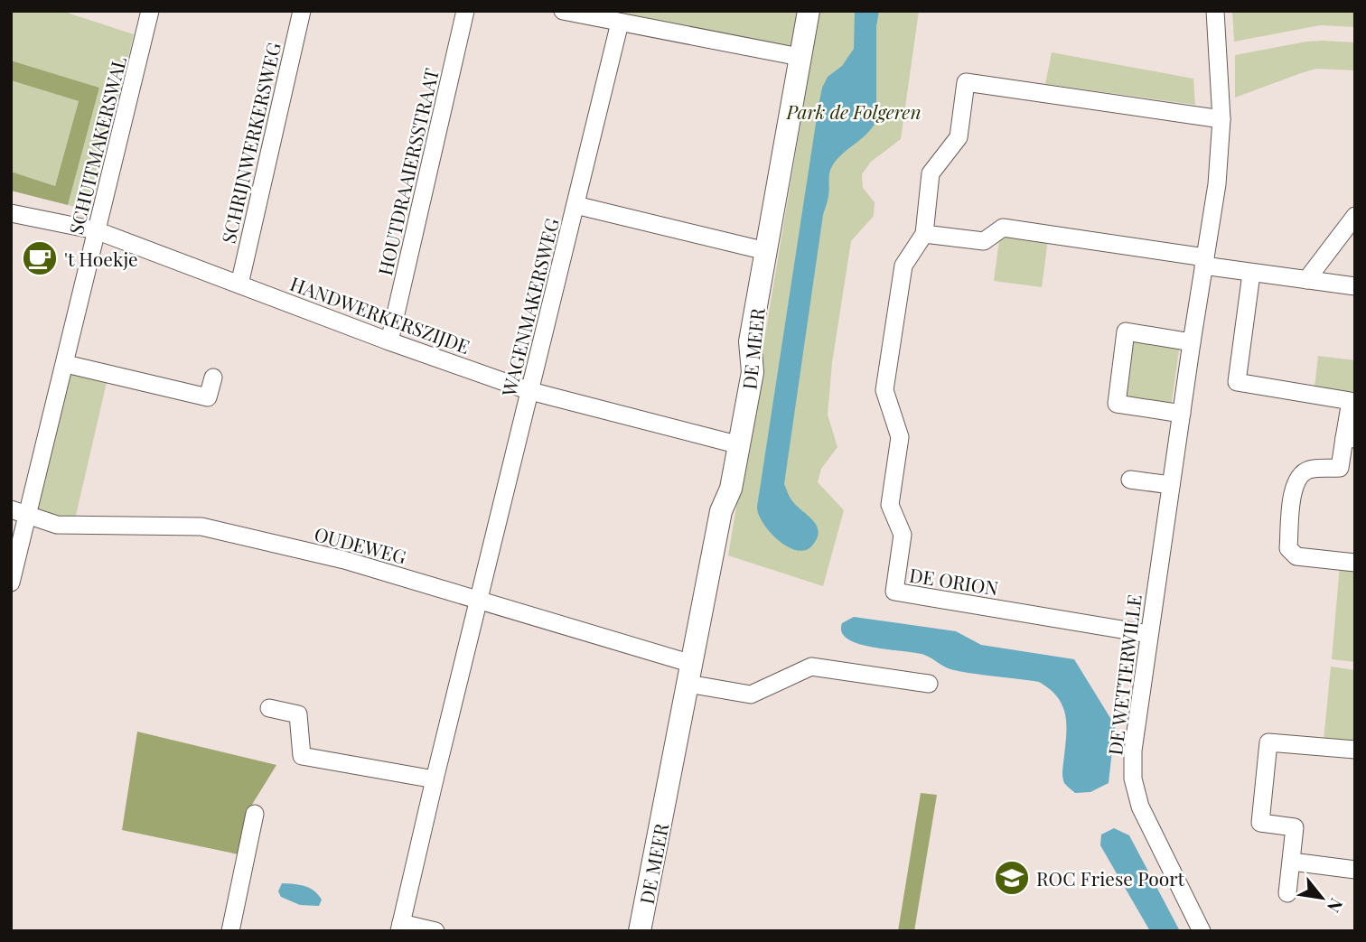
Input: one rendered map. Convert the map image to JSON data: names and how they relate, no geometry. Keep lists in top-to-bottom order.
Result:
{
  "streets": {
    "street": [
      "SCHRIJNWERKERSWEG",
      "SCHUITMAKERSWAL",
      "HOUTDRAAIERSSTRAAT",
      "WAGENMAKERSWEG",
      "HANDWERKERSZIJDE",
      "DE MEER",
      "OUDEWEG",
      "DE ORION",
      "DE WETTERWILLE"
    ]
  },
  "crossings": [
    ["SCHRIJNWERKERSWEG", "HANDWERKERSZIJDE"],
    ["SCHUITMAKERSWAL", "HANDWERKERSZIJDE"],
    ["SCHUITMAKERSWAL", "OUDEWEG"],
    ["HOUTDRAAIERSSTRAAT", "HANDWERKERSZIJDE"],
    ["WAGENMAKERSWEG", "HANDWERKERSZIJDE"],
    ["WAGENMAKERSWEG", "OUDEWEG"],
    ["HANDWERKERSZIJDE", "DE MEER"],
    ["DE MEER", "OUDEWEG"],
    ["DE ORION", "DE WETTERWILLE"]
  ],
  "parks": ["Park de Folgeren"],
  "places": {
    "cafe": ["'t Hoekje"],
    "school or university": ["ROC Friese Poort"]
  },
  "north": "bottom right"
}
